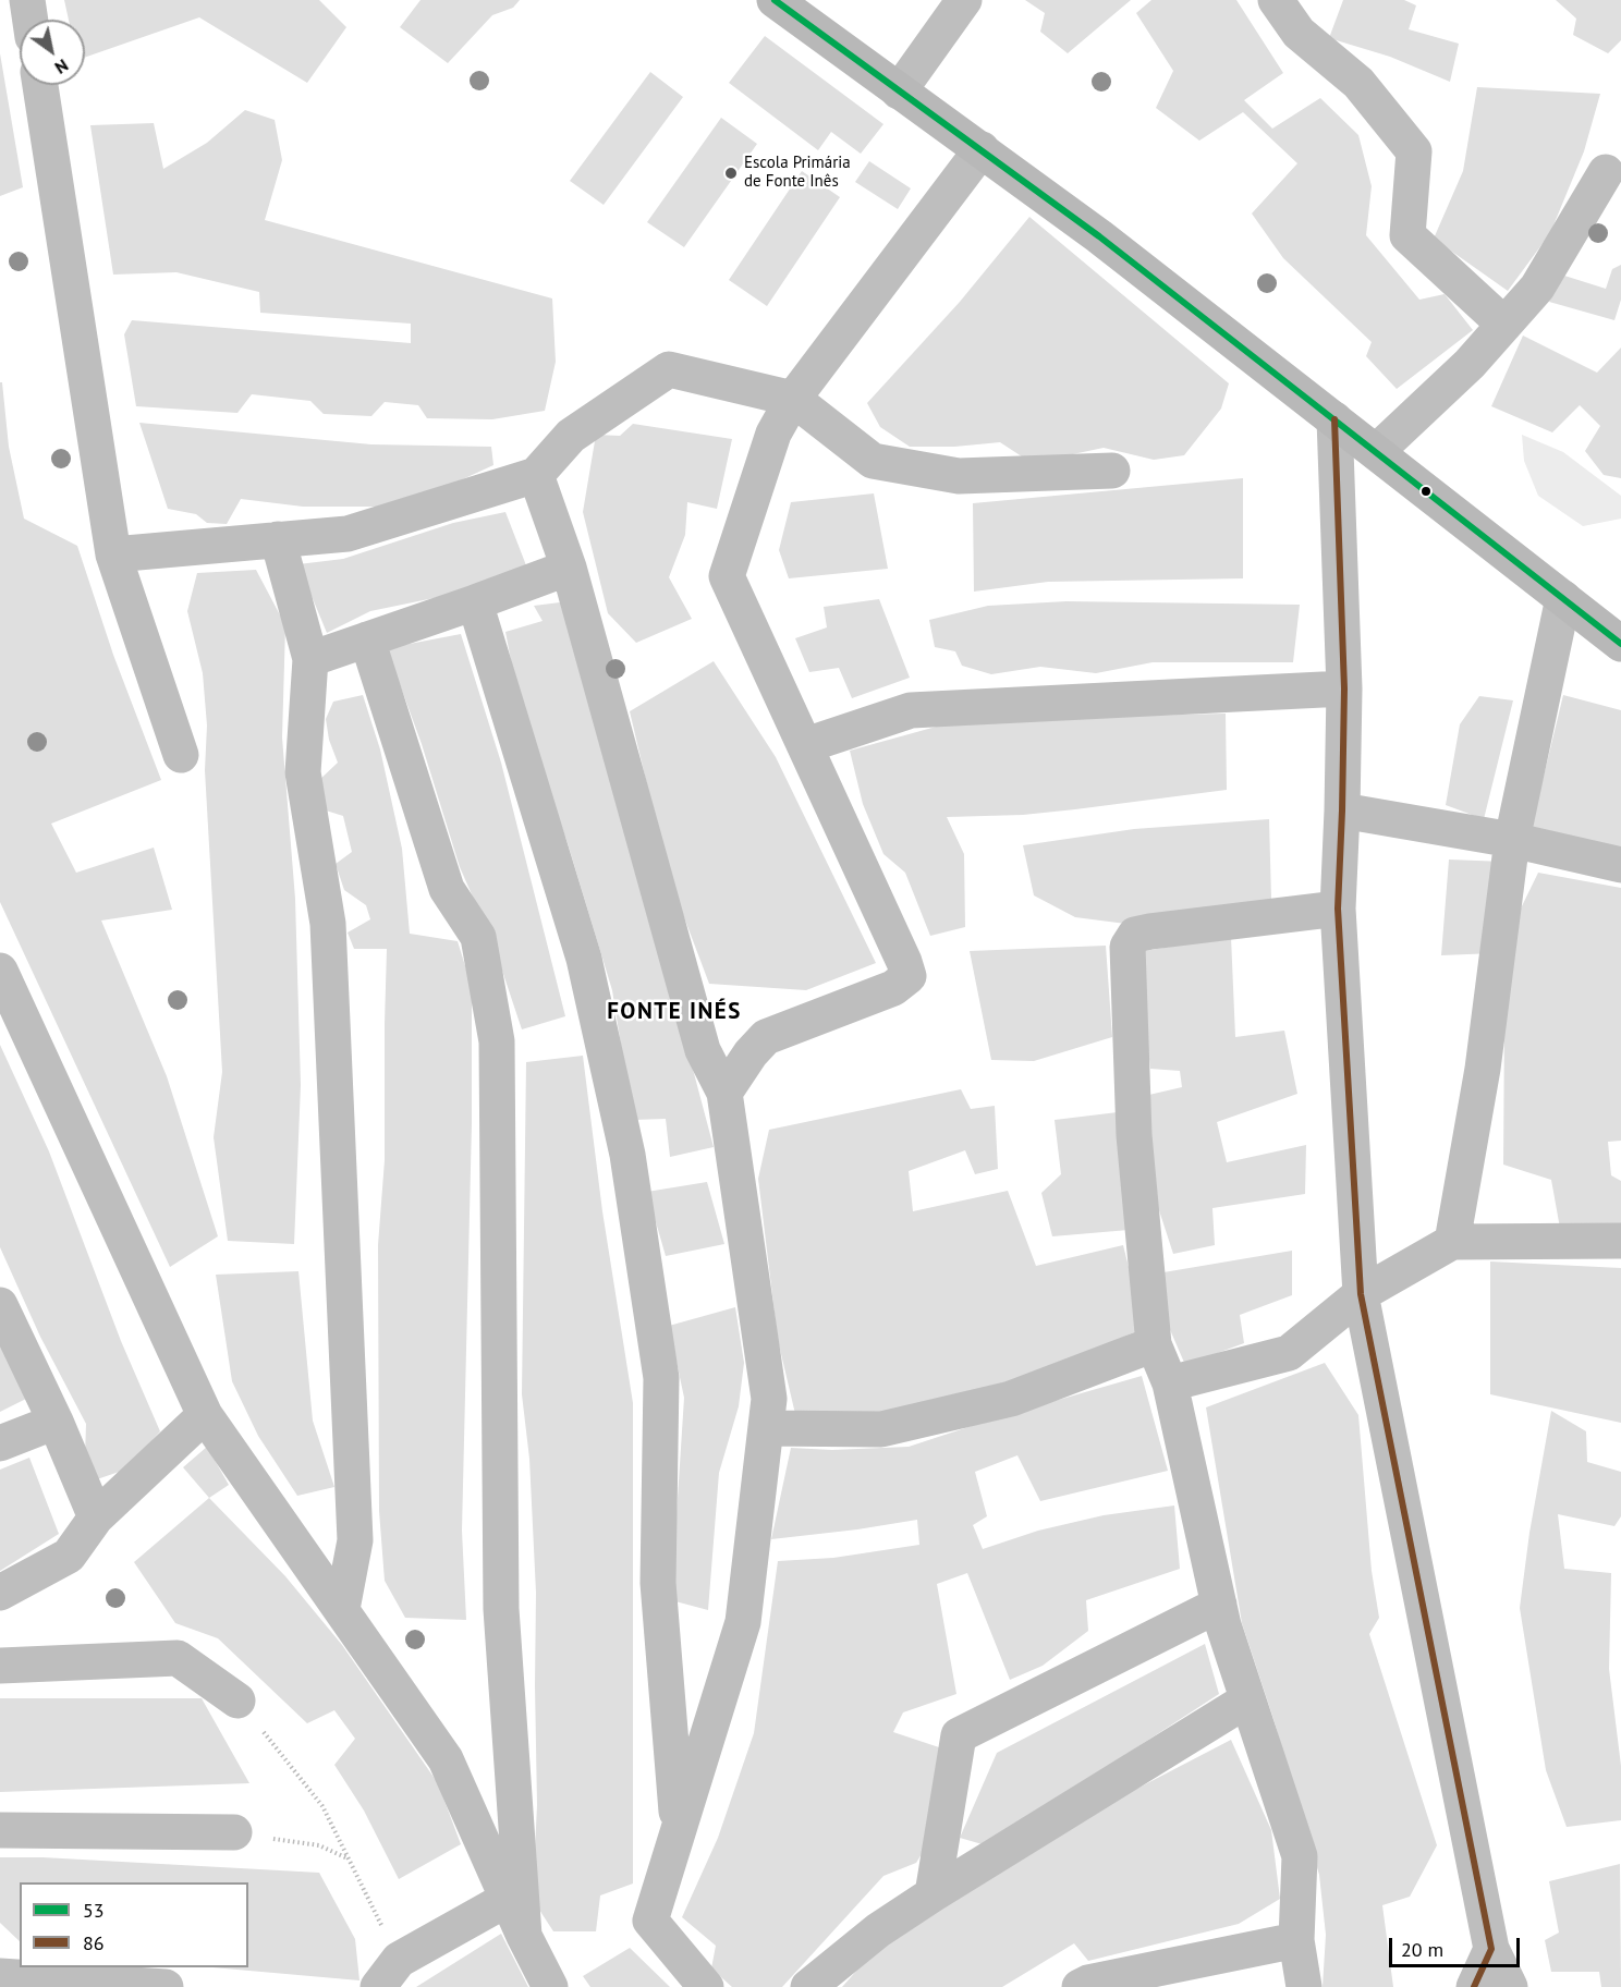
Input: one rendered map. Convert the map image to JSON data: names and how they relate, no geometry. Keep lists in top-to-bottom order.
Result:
{
  "districts": ["FONTE INÉS"],
  "places": ["Escola Primária de Fonte Inês"],
  "lines": ["transit line 53", "transit line 86"],
  "legend": ["53", "86"],
  "scale_bar": "20 m",
  "north": "bottom right"
}
